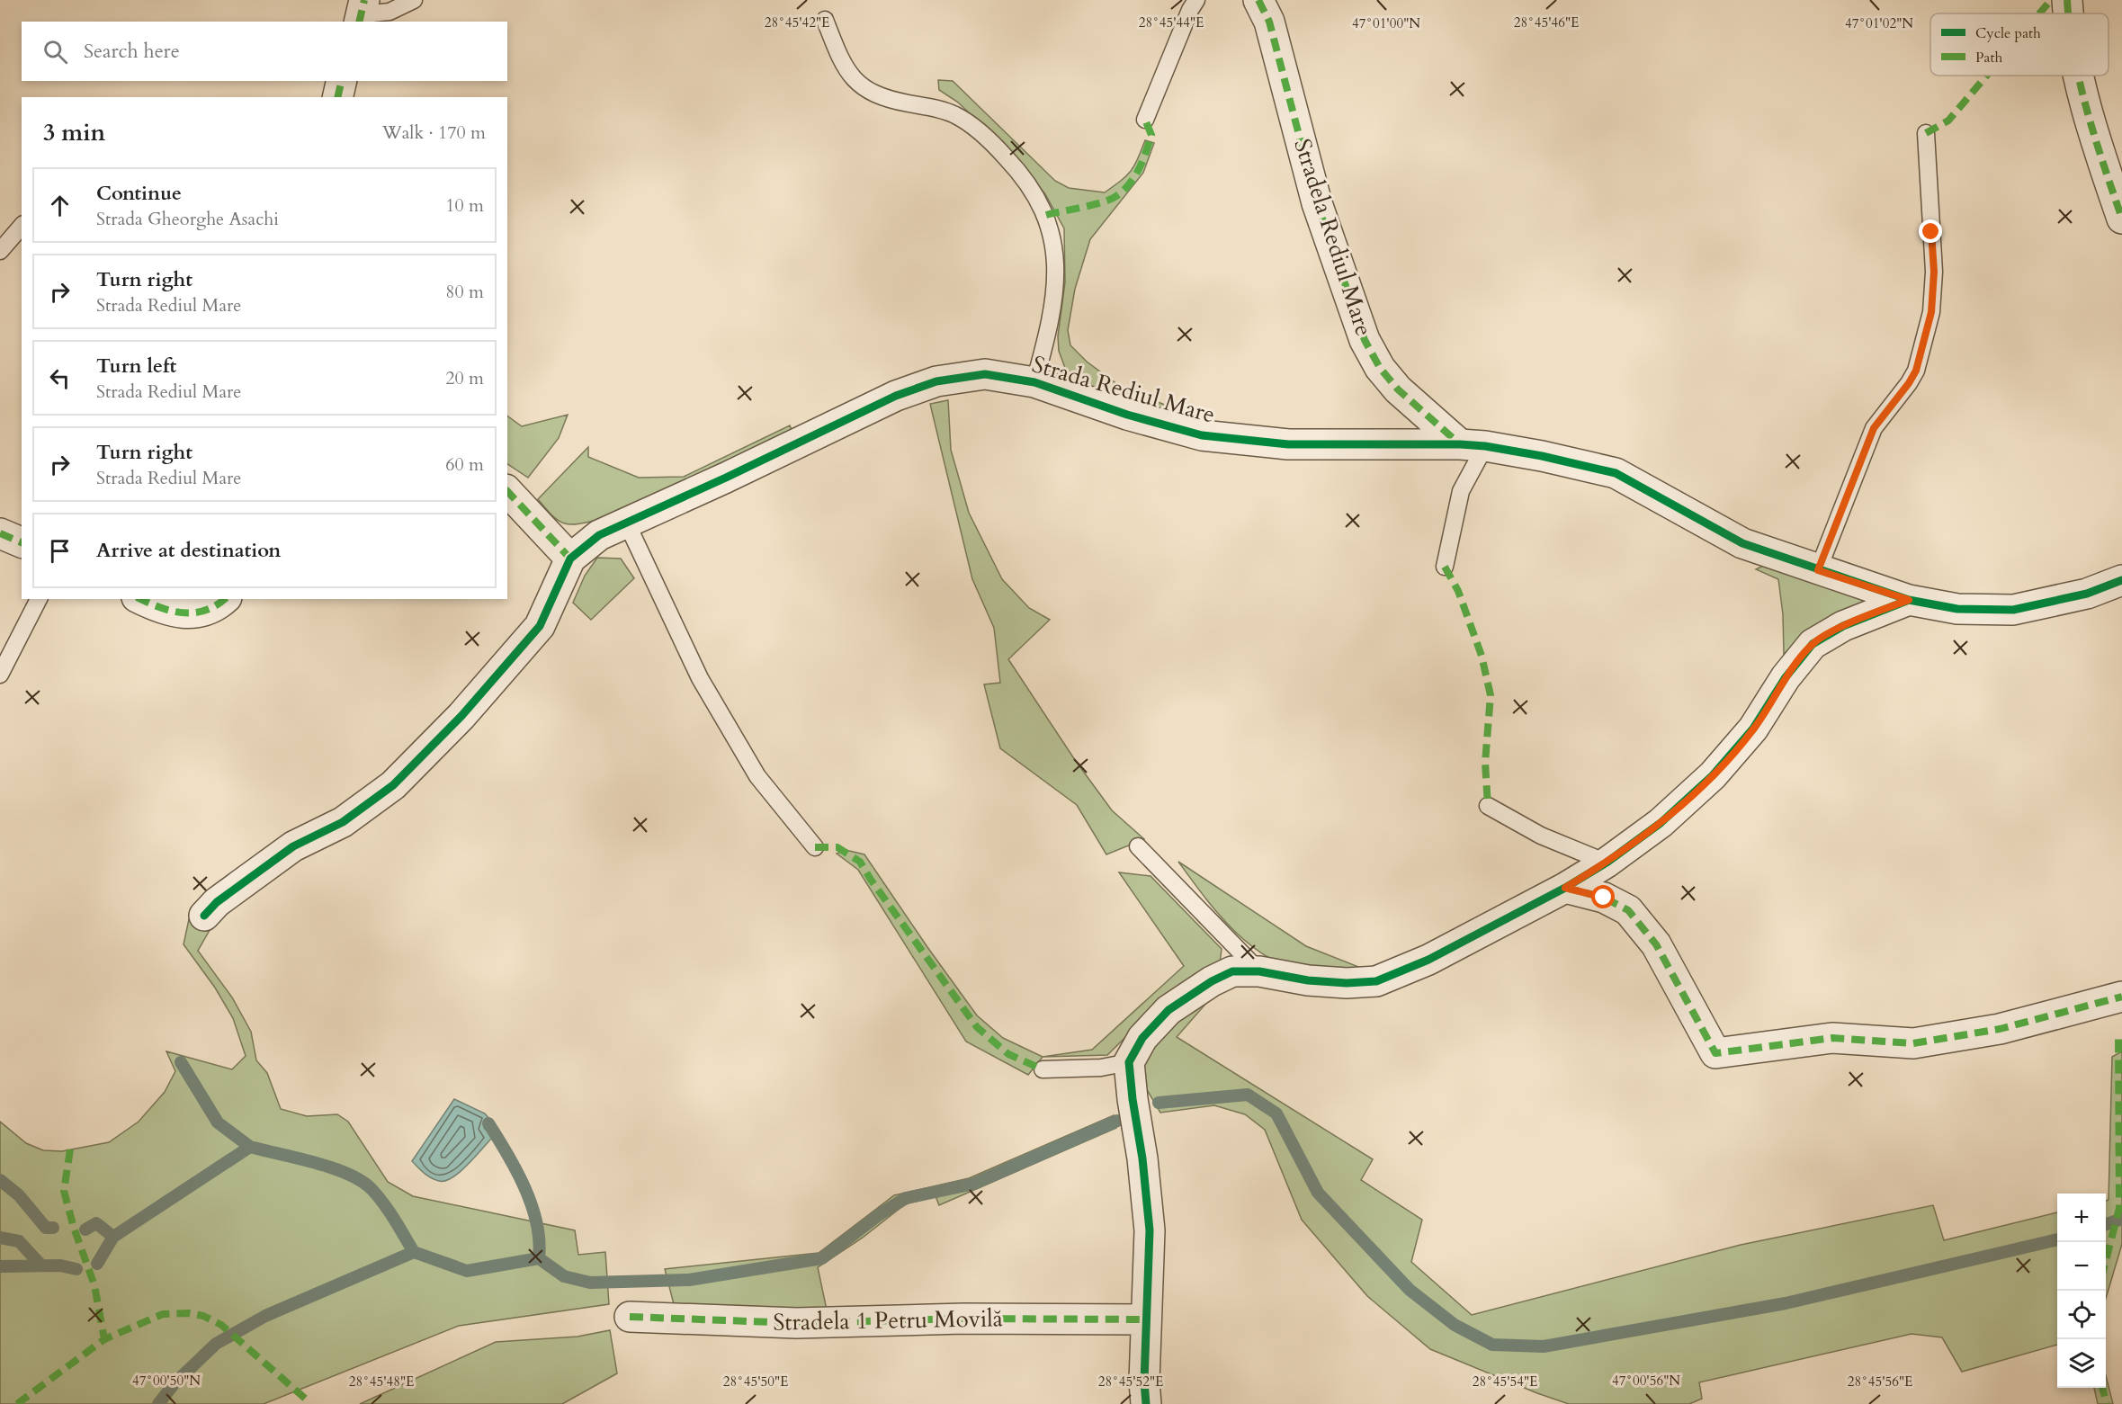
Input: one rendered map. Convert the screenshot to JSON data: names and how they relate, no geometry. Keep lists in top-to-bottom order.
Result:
{
  "streets": {
    "street": ["Stradela Rediul Mare", "Strada Rediul Mare", "Stradela 1 Petru Movilă"]
  },
  "crossings": [
    ["Stradela Rediul Mare", "Strada Rediul Mare"]
  ],
  "legend": ["Cycle path", "Path"],
  "page": {
    "search": "Search here",
    "heading": ["3 min", "Walk · 170 m"],
    "list": [
      ["Continue", "Strada Gheorghe Asachi", "10 m"],
      ["Turn right", "Strada Rediul Mare", "80 m"],
      ["Turn left", "Strada Rediul Mare", "20 m"],
      ["Turn right", "Strada Rediul Mare", "60 m"],
      "Arrive at destination"
    ],
    "map_buttons": ["+", "−"]
  },
  "coordinates": [
    "28°45'42\"E",
    "28°45'44\"E",
    "28°45'46\"E",
    "47°01'00\"N",
    "47°01'02\"N",
    "47°00'50\"N",
    "47°00'56\"N",
    "28°45'48\"E",
    "28°45'50\"E",
    "28°45'52\"E",
    "28°45'54\"E",
    "28°45'56\"E"
  ]
}
